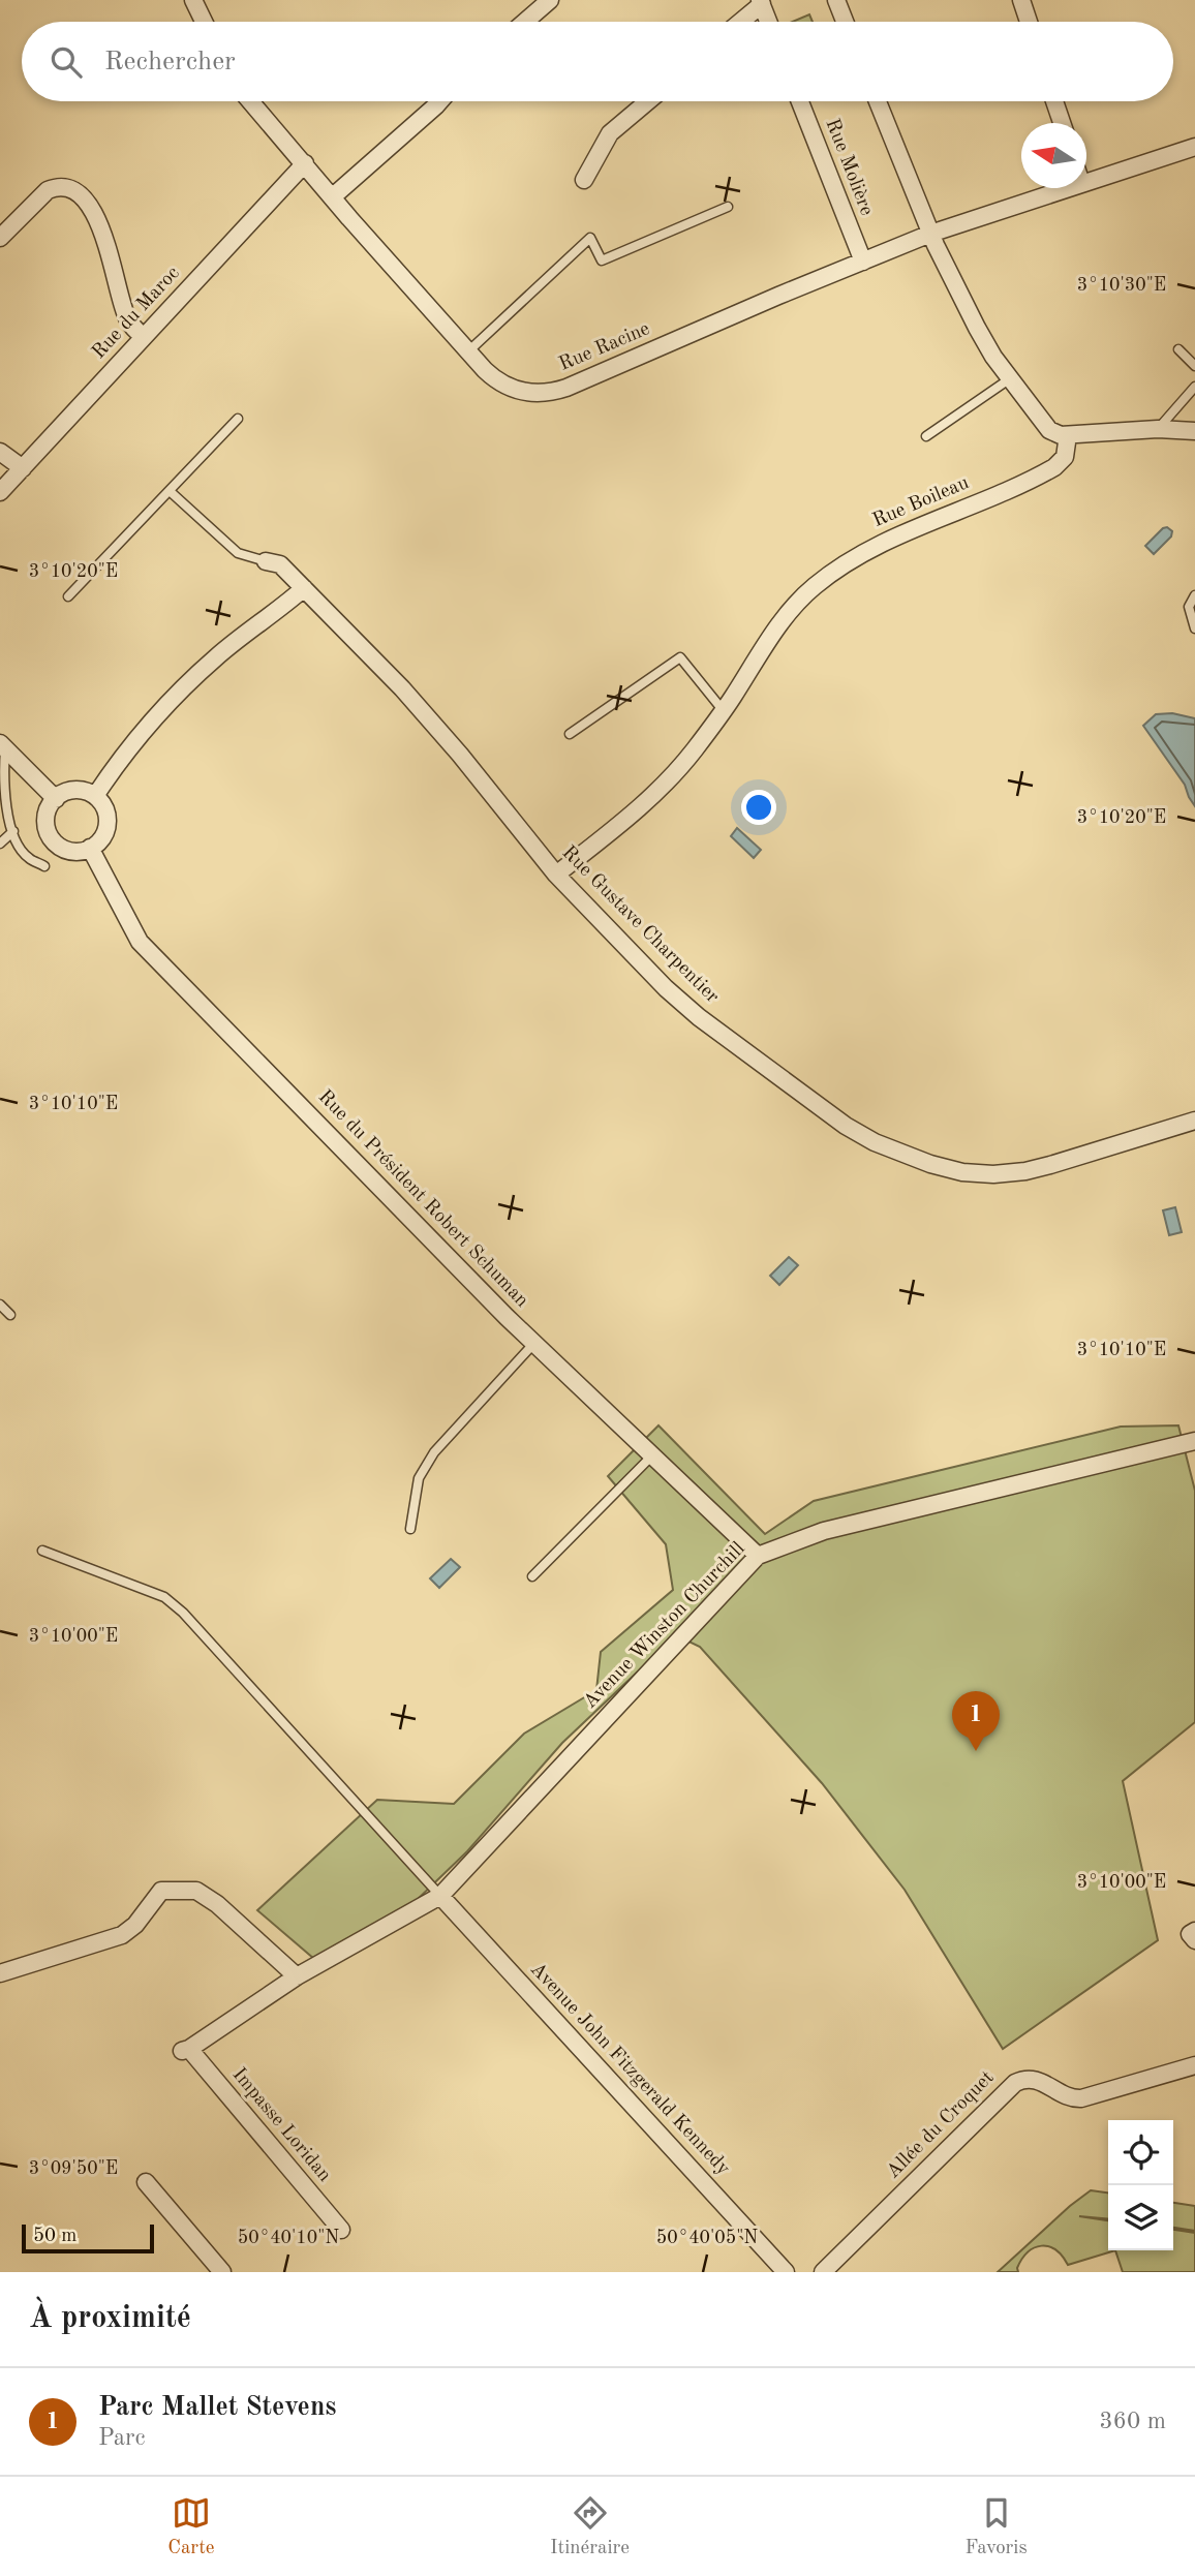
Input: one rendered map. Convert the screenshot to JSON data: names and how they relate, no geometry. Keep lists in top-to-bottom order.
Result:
{
  "streets": {
    "street": [
      "Rue Molière",
      "Rue du Maroc",
      "Rue Racine",
      "Rue Boileau",
      "Rue Gustave Charpentier",
      "Rue du Président Robert Schuman",
      "Avenue Winston Churchill",
      "Avenue John Fitzgerald Kennedy",
      "Impasse Loridan",
      "Allée du Croquet"
    ]
  },
  "crossings": [
    ["Rue Molière", "Rue Racine"],
    ["Rue du Maroc", "Rue Racine"],
    ["Rue Boileau", "Rue Gustave Charpentier"],
    ["Rue du Président Robert Schuman", "Avenue Winston Churchill"],
    ["Avenue Winston Churchill", "Avenue John Fitzgerald Kennedy"],
    ["Avenue Winston Churchill", "Impasse Loridan"]
  ],
  "scale_bar": "50 m",
  "north": "left",
  "page": {
    "search": "Rechercher",
    "pins": "1",
    "scale": "50 m",
    "heading": "À proximité",
    "list": [
      {
        "mark": "1",
        "name": "Parc Mallet Stevens",
        "note": "Parc",
        "value": "360 m"
      }
    ],
    "nav": ["Carte", "Itinéraire", "Favoris"]
  },
  "coordinates": [
    "3°10'30\"E",
    "3°10'20\"E",
    "3°10'10\"E",
    "3°10'00\"E",
    "3°09'50\"E",
    "50°40'10\"N",
    "50°40'05\"N"
  ]
}
